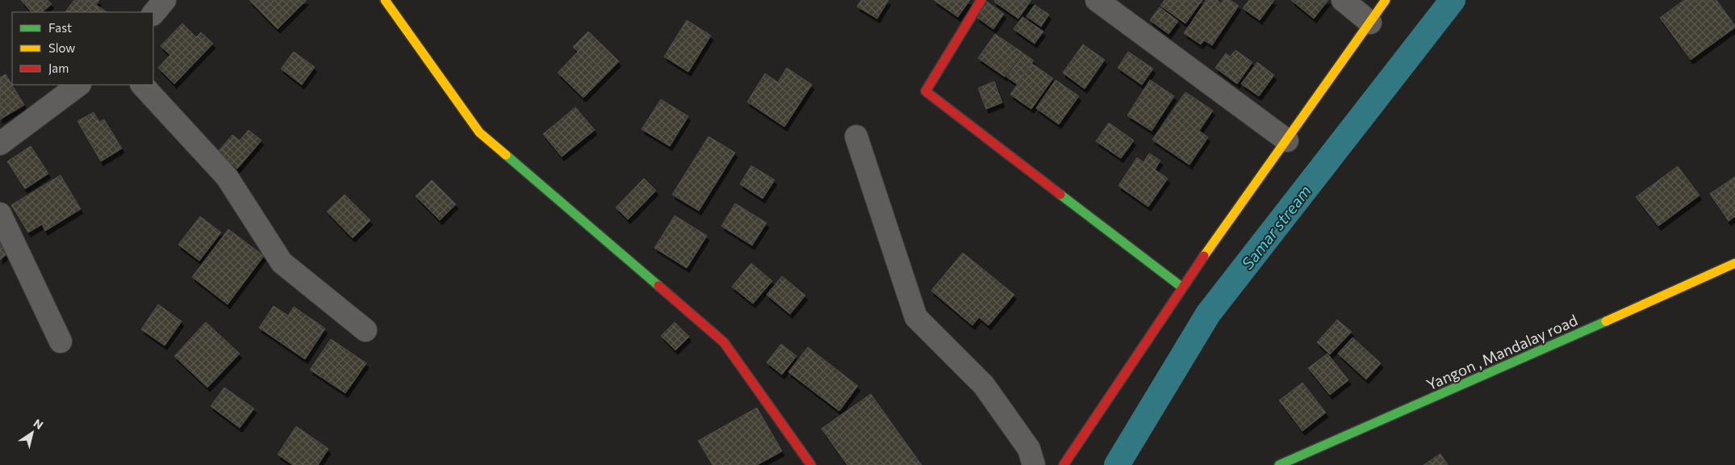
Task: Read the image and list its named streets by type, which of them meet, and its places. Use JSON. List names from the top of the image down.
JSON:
{
  "streets": {
    "main road": ["Yangon , Mandalay road"]
  },
  "water": ["Samar stream"],
  "legend": ["Fast", "Slow", "Jam"],
  "north": "top right"
}
